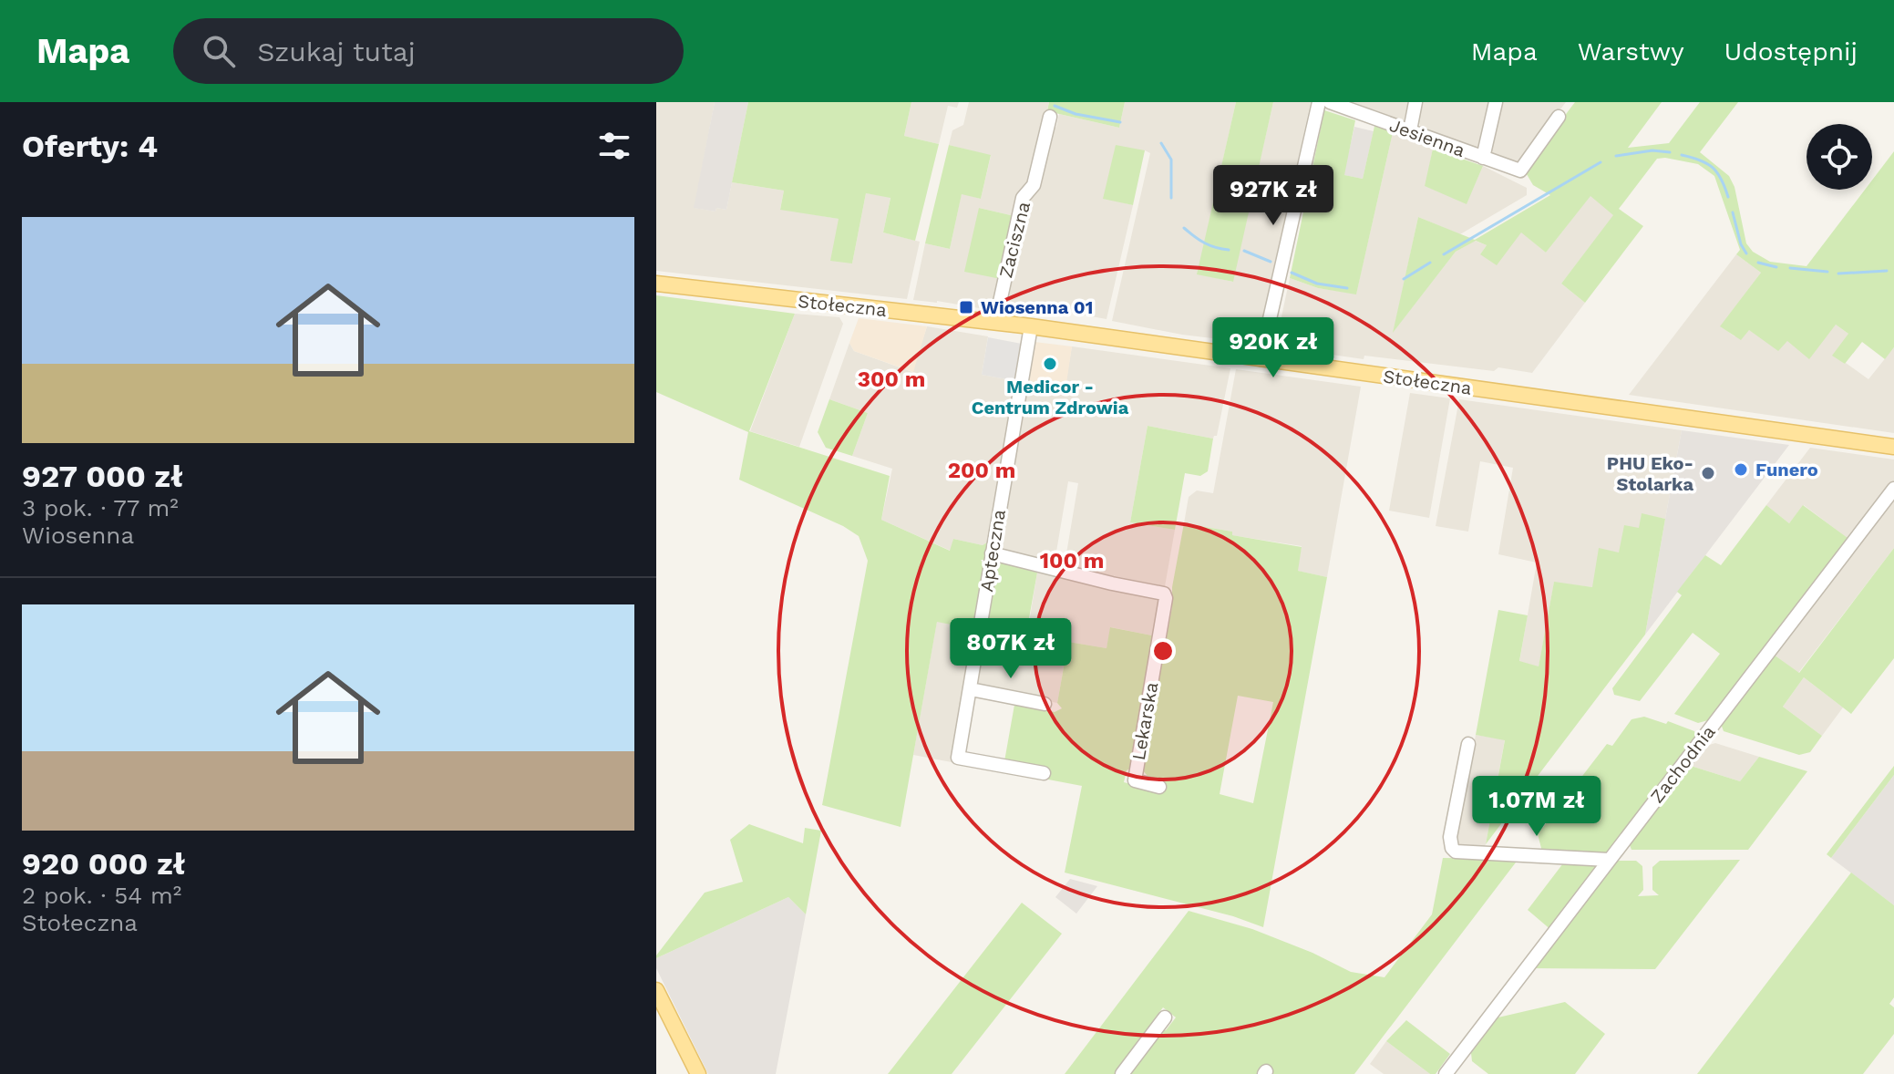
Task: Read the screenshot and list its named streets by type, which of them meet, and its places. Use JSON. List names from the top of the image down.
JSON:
{
  "streets": {
    "main road": ["Stołeczna"],
    "street": [
      "Jesienna",
      "Zaciszna",
      "Apteczna",
      "Lekarska",
      "Zachodnia"
    ]
  },
  "crossings": [
    ["Zaciszna", "Stołeczna"],
    ["Stołeczna", "Apteczna"],
    ["Apteczna", "Lekarska"]
  ],
  "places": {
    "transit": ["Wiosenna 01"],
    "other": ["Medicor - Centrum Zdrowia", "Funero", "PHU Eko- Stolarka"]
  },
  "page": {
    "header": "Mapa",
    "search": "Szukaj tutaj",
    "nav": ["Mapa", "Warstwy", "Udostępnij"],
    "heading": "Oferty: 4",
    "price": [
      "927K zł",
      "920K zł",
      "807K zł",
      "1.07M zł"
    ],
    "list": [
      {
        "name": "927 000 zł",
        "note": "3 pok. · 77 m² · Wiosenna"
      },
      {
        "name": "920 000 zł",
        "note": "2 pok. · 54 m² · Stołeczna"
      }
    ]
  },
  "rings": ["300 m", "200 m", "100 m"]
}
